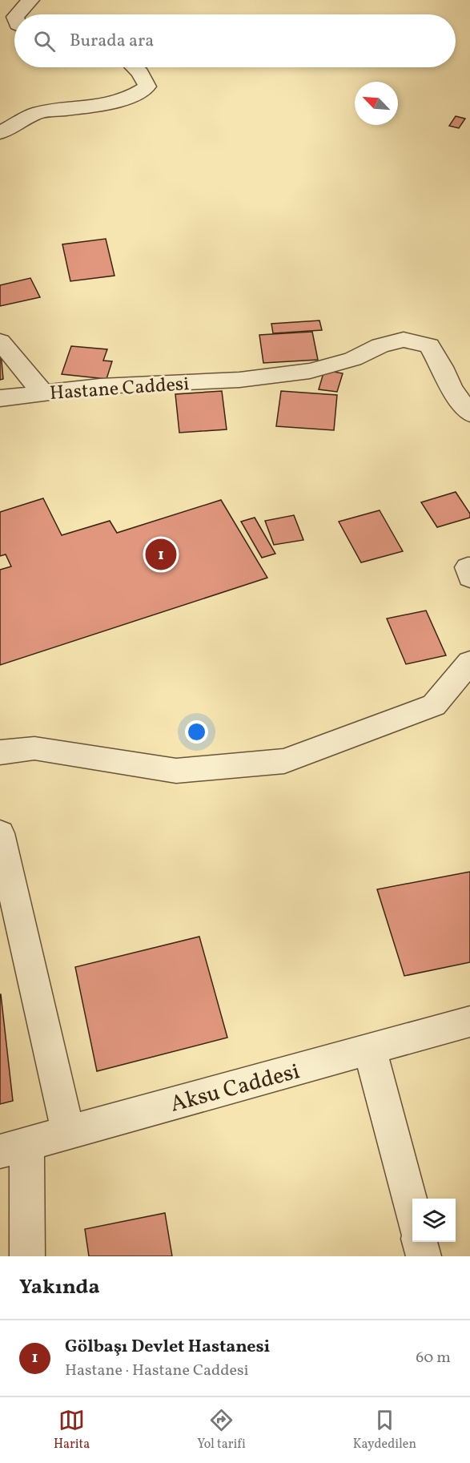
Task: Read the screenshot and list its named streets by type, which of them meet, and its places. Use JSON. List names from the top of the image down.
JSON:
{
  "streets": {
    "street": ["Hastane Caddesi", "Aksu Caddesi"]
  },
  "north": "top left",
  "page": {
    "search": "Burada ara",
    "pins": "1",
    "heading": "Yakında",
    "list": [
      {
        "mark": "1",
        "name": "Gölbaşı Devlet Hastanesi",
        "note": "Hastane · Hastane Caddesi",
        "value": "60 m"
      }
    ],
    "nav": ["Harita", "Yol tarifi", "Kaydedilen"]
  }
}
